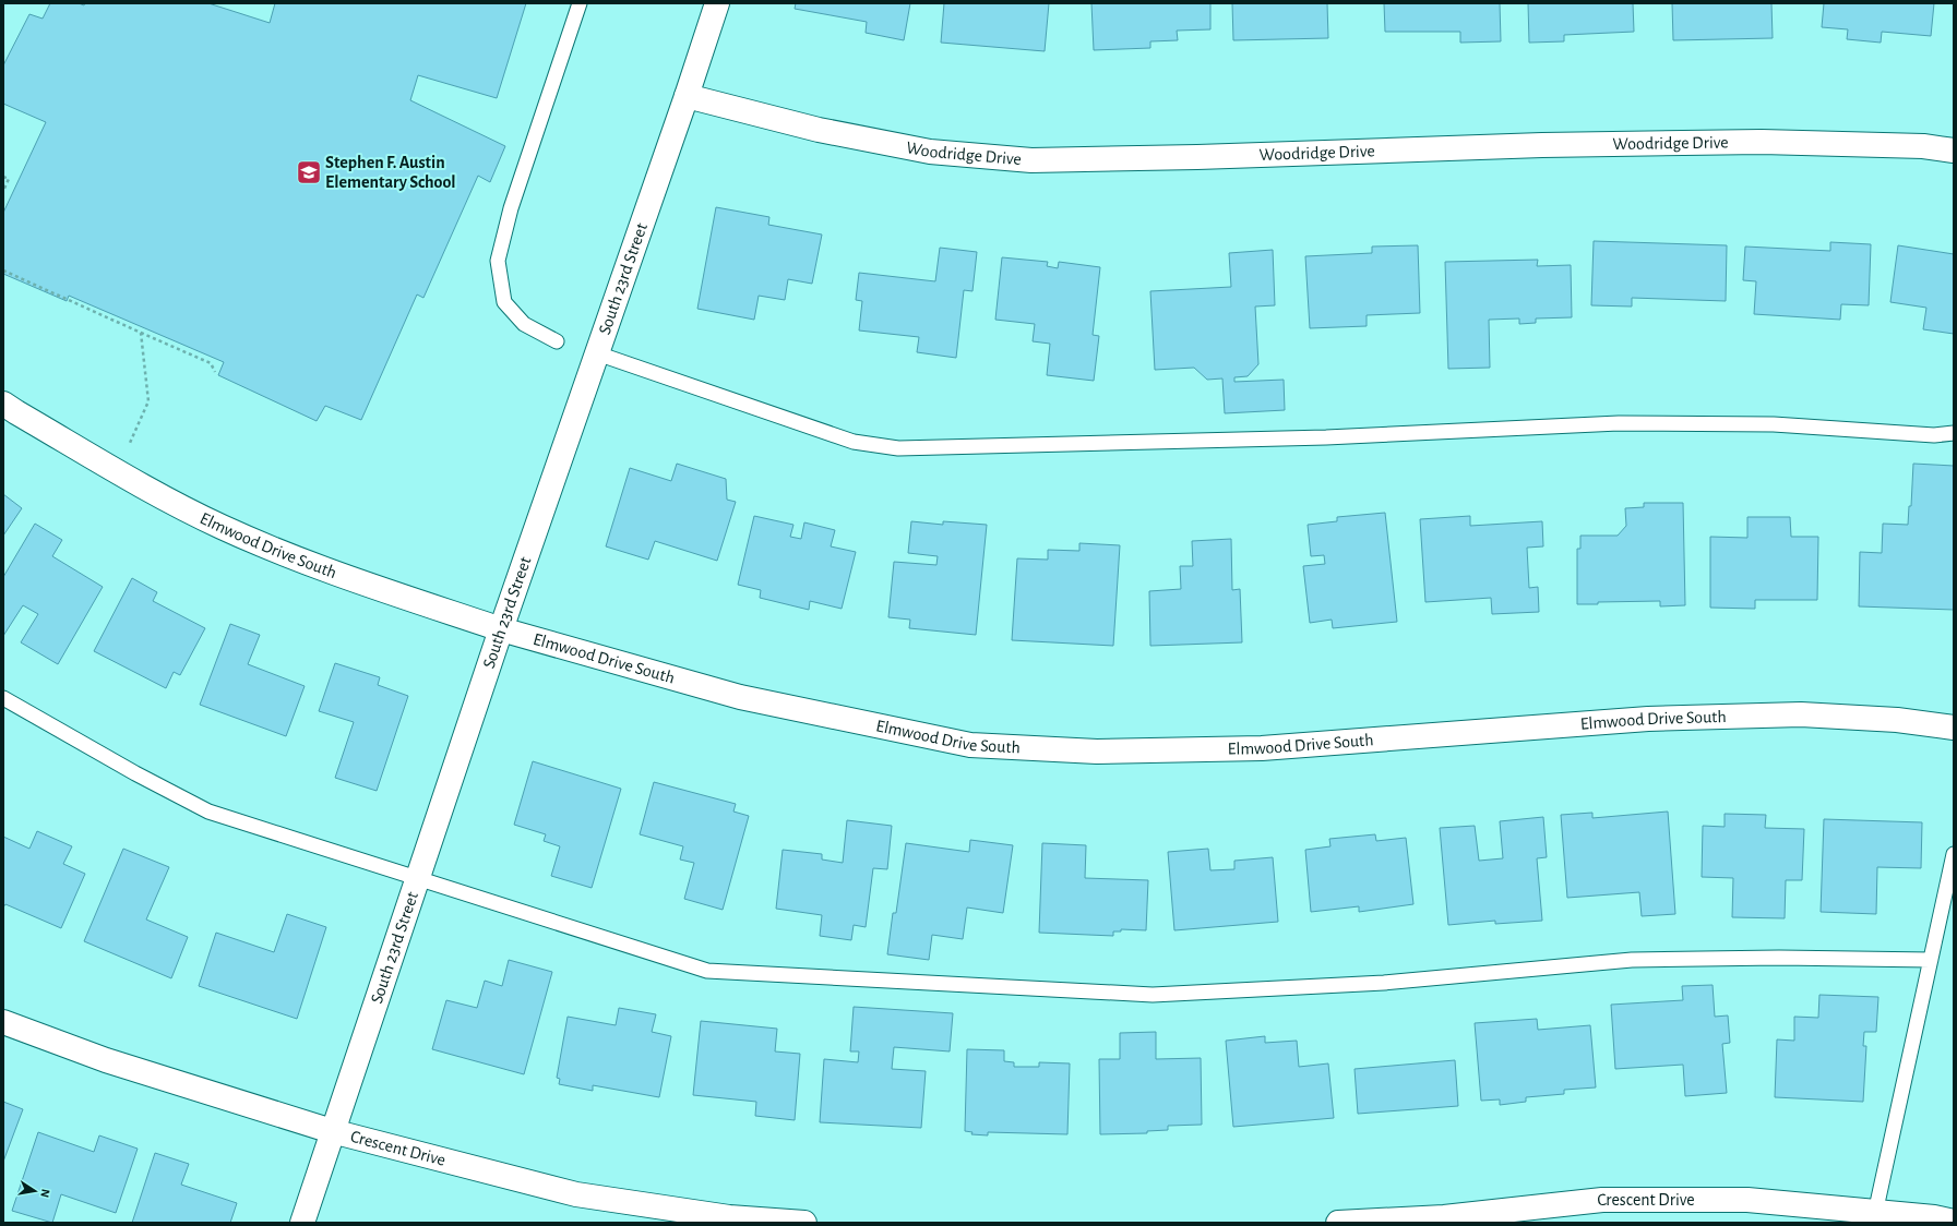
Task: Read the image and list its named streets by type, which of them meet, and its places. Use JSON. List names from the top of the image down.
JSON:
{
  "streets": {
    "street": [
      "Woodridge Drive",
      "South 23rd Street",
      "Elmwood Drive South",
      "Crescent Drive"
    ]
  },
  "crossings": [
    ["Woodridge Drive", "South 23rd Street"],
    ["South 23rd Street", "Elmwood Drive South"],
    ["South 23rd Street", "Crescent Drive"]
  ],
  "places": {
    "school or university": ["Stephen F. Austin Elementary School"]
  },
  "north": "right"
}
